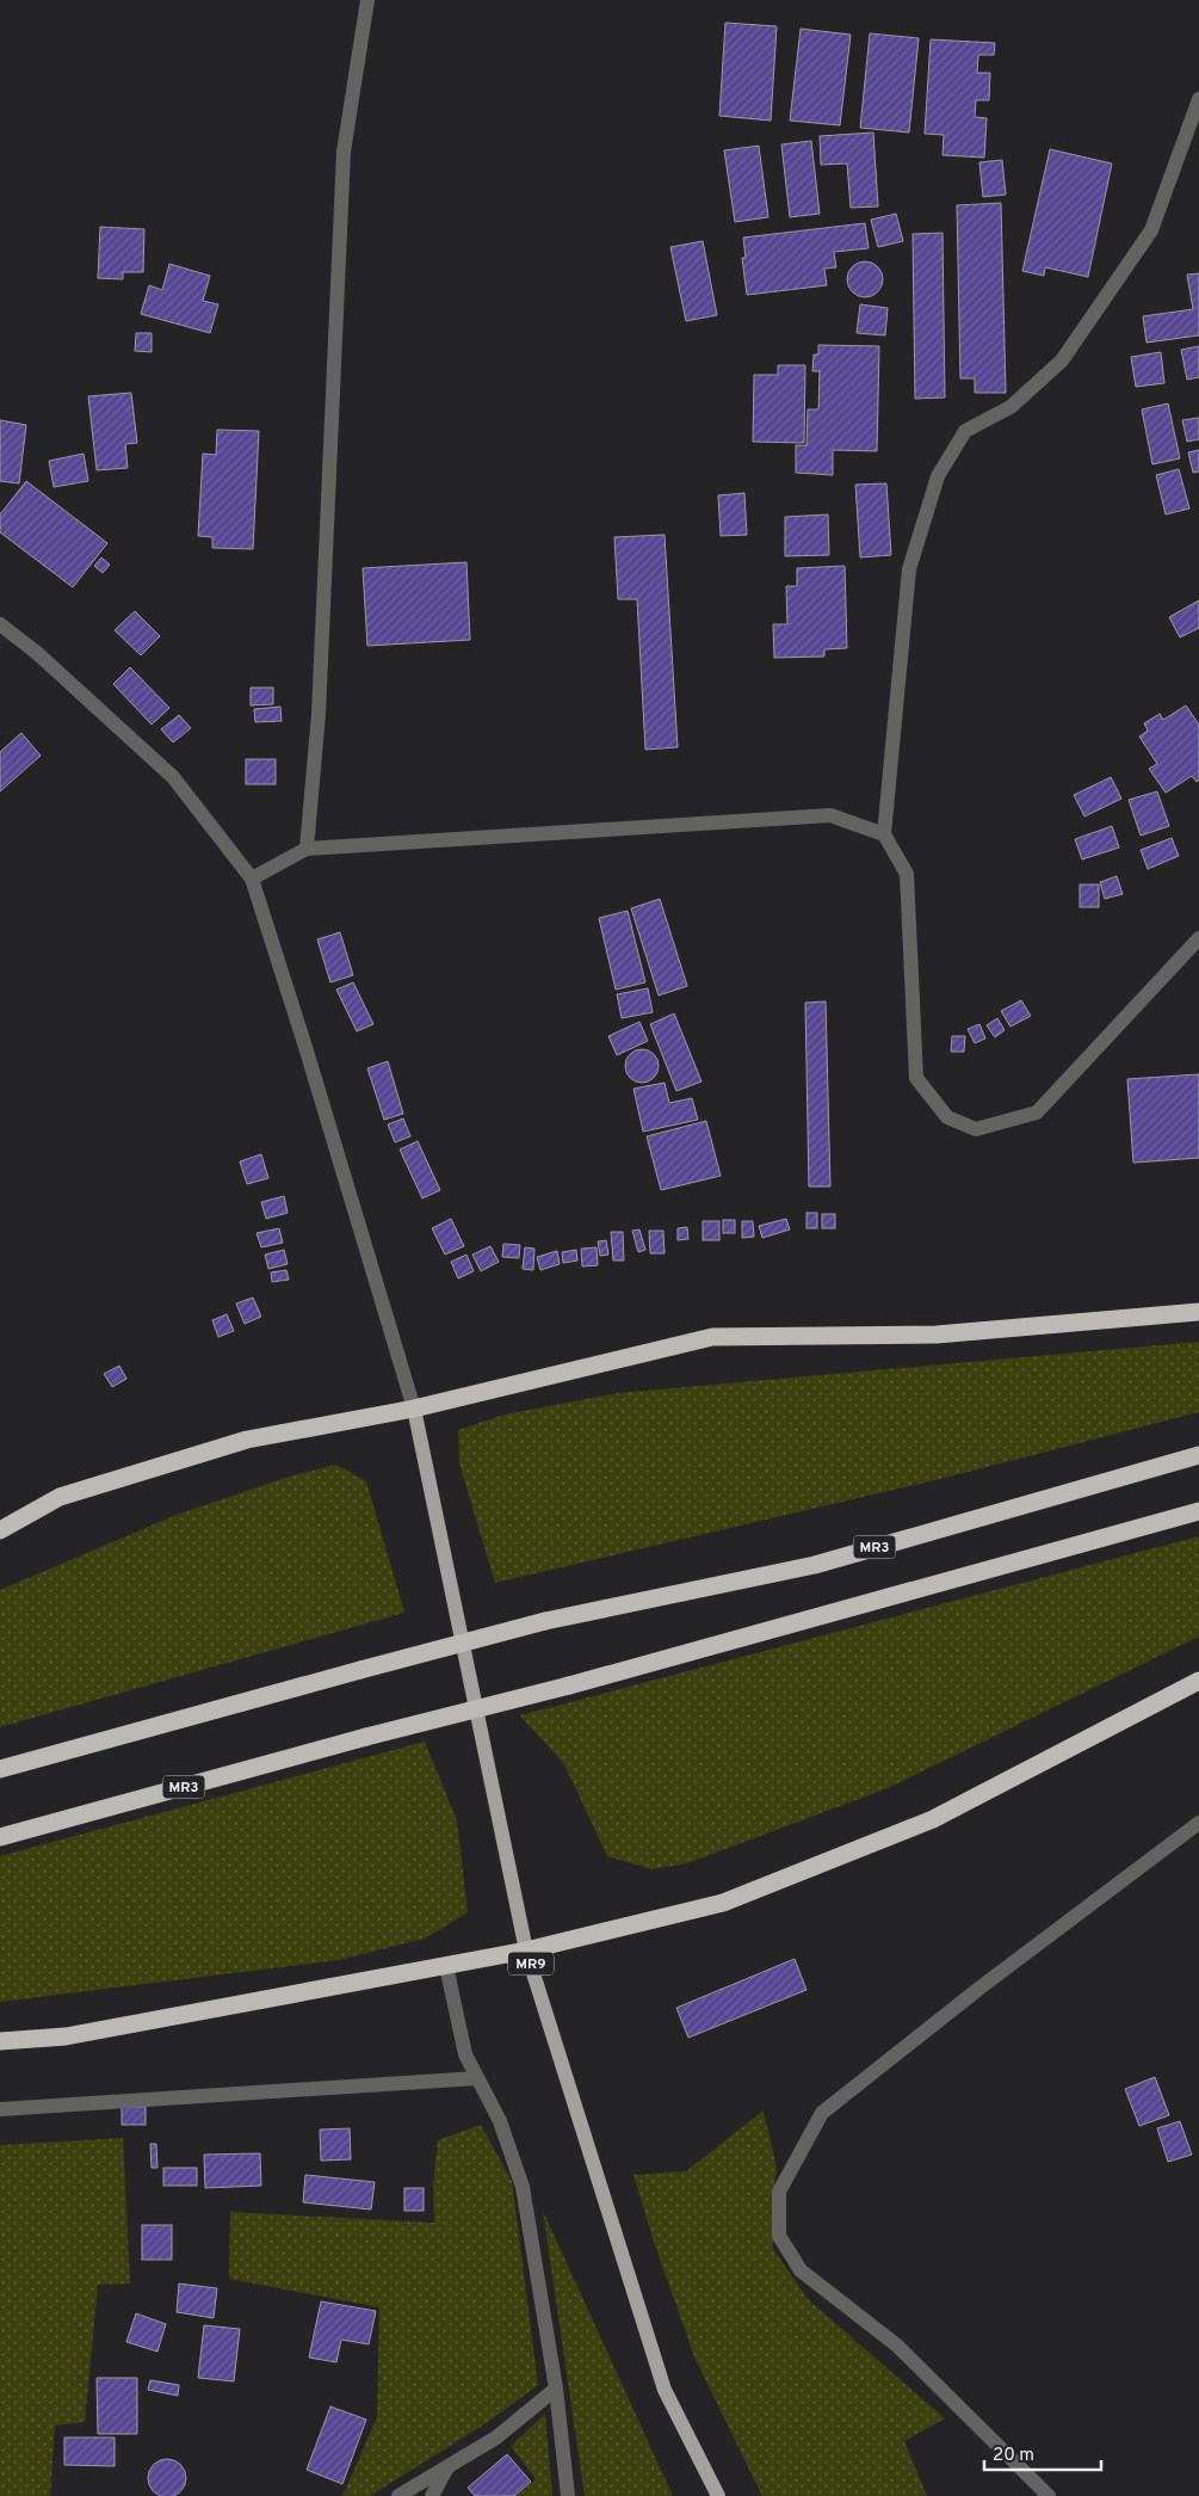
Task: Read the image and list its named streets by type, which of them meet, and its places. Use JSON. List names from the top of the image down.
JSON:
{
  "streets": {
    "highway": ["MR3"],
    "main road": ["MR9"]
  },
  "scale_bar": "20 m"
}
